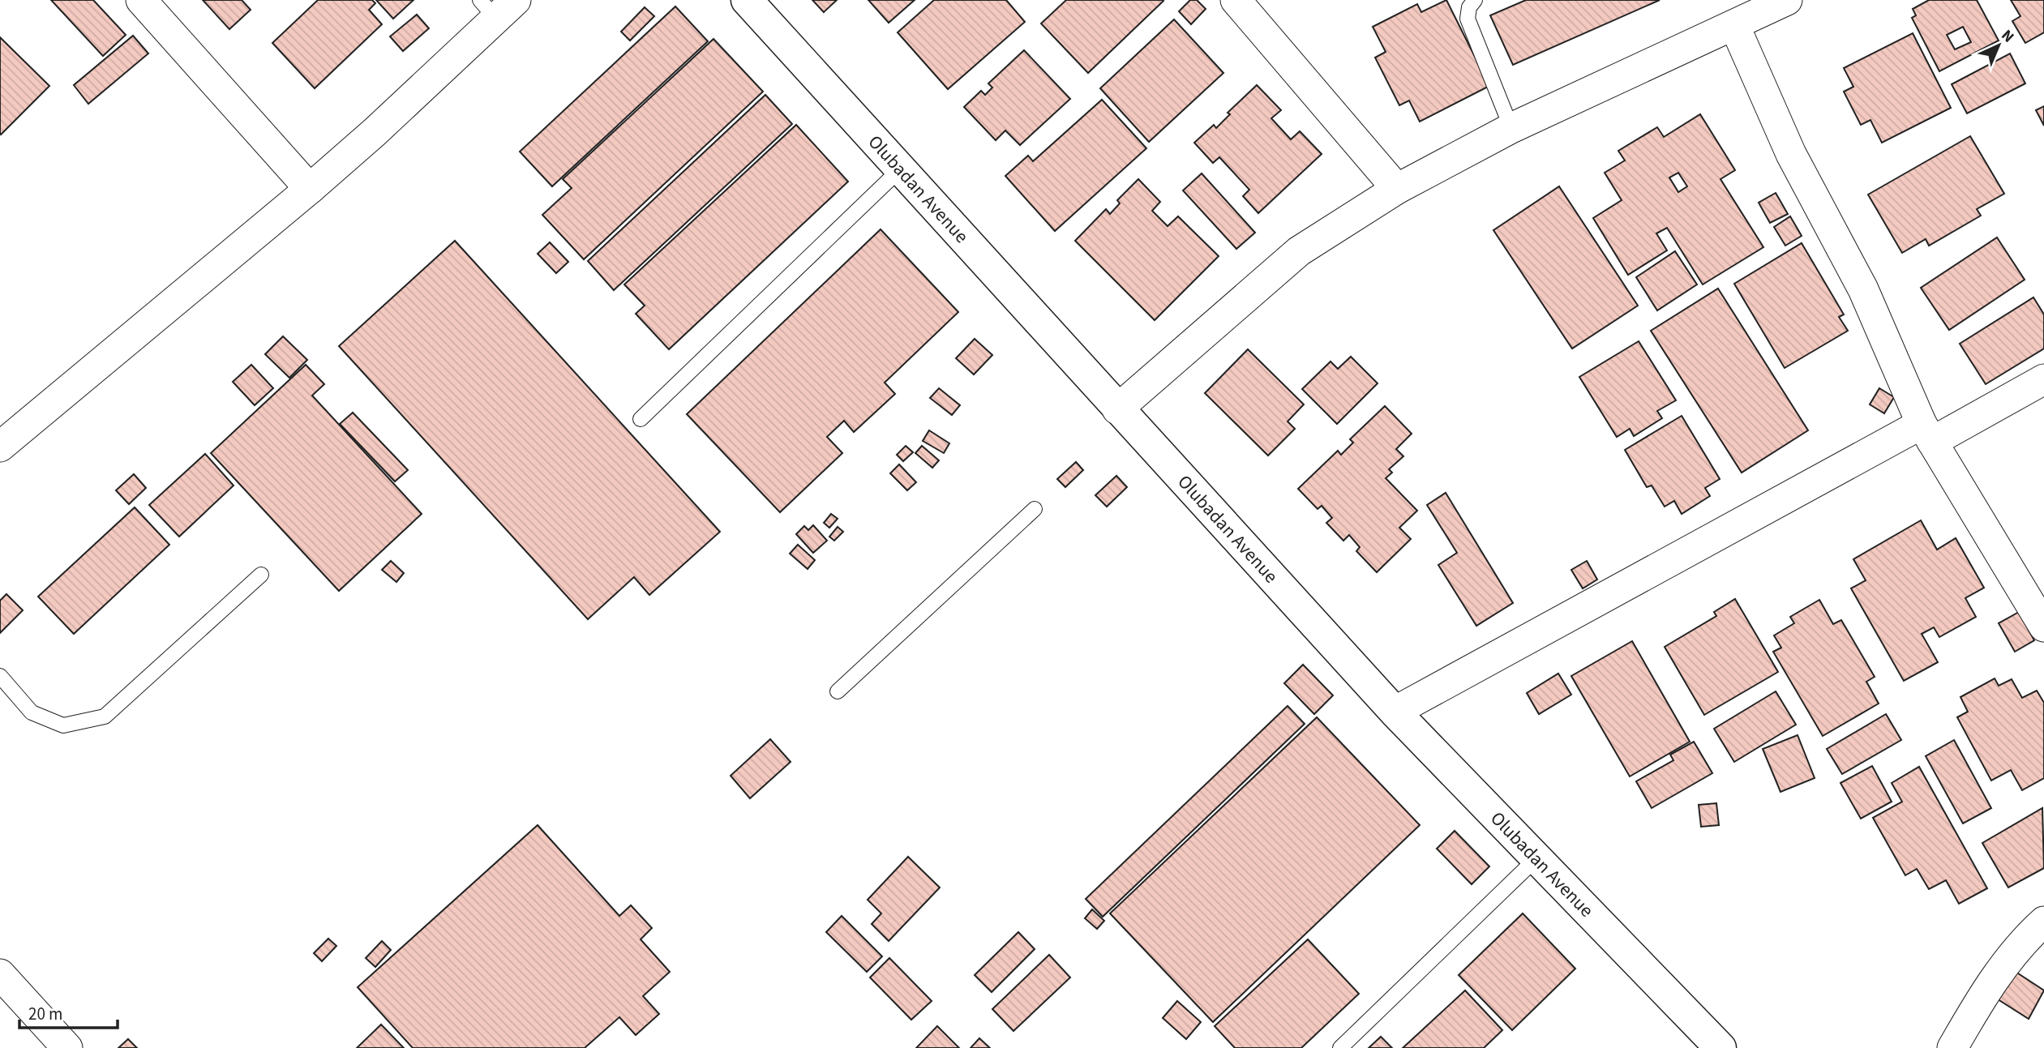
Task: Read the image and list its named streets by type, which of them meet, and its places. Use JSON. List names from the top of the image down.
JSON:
{
  "streets": {
    "street": ["Olubadan Avenue"]
  },
  "scale_bar": "20 m",
  "north": "top right"
}
